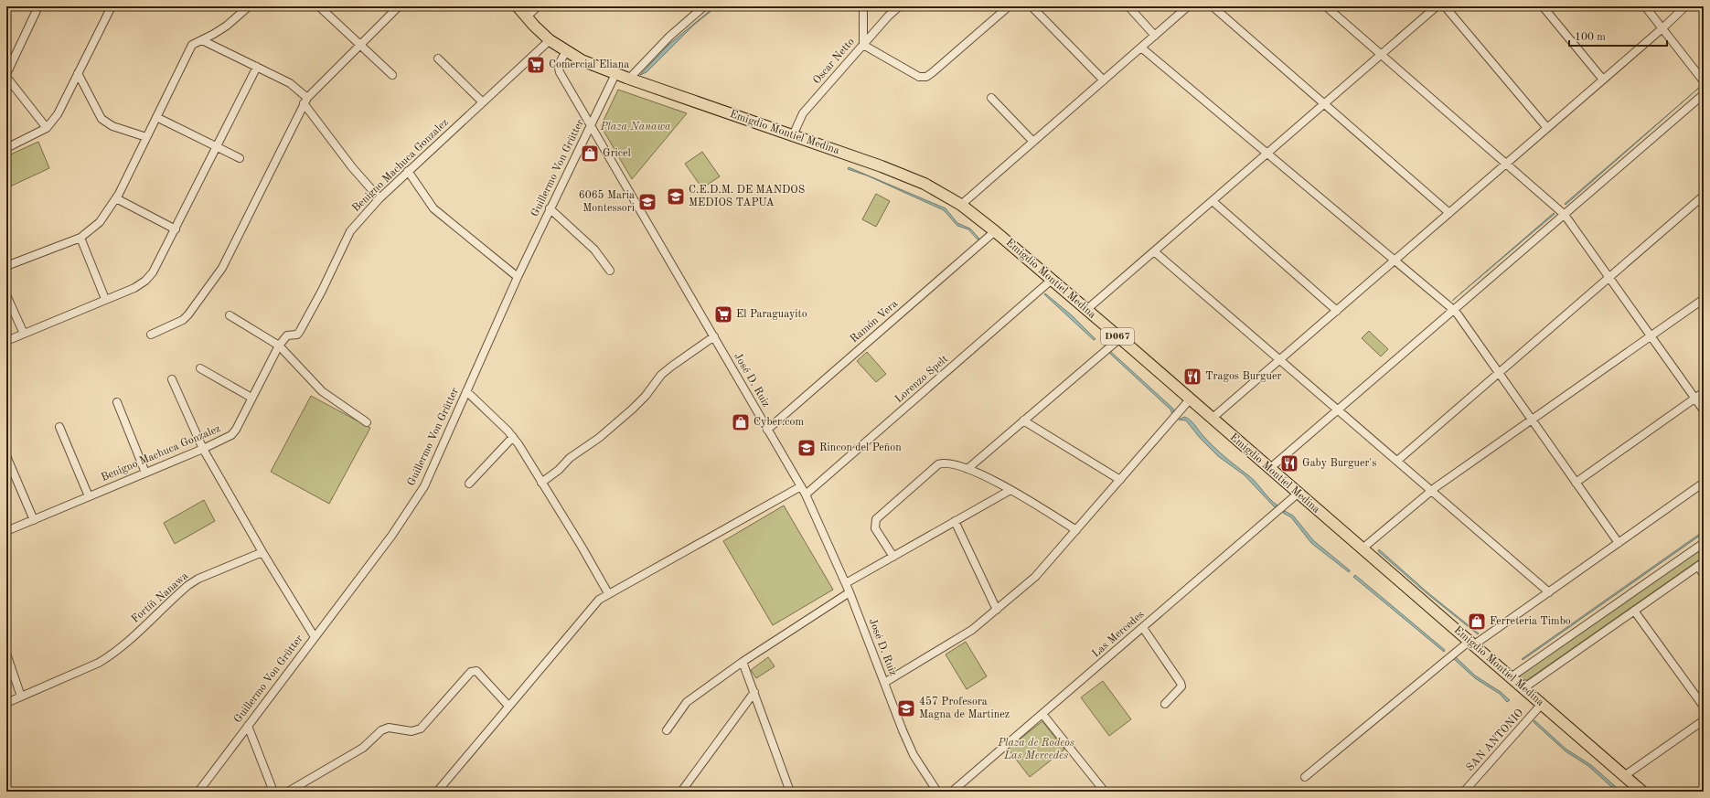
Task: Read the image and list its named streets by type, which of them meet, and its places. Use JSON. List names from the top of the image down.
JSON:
{
  "streets": {
    "main road": ["Emigdio Montiel Medina", "D067"],
    "street": [
      "Oscar Netto",
      "Benigno Machuca Gonzalez",
      "Guillermo Von Grütter",
      "Ramón Vera",
      "Lorenzo Spelt",
      "José D. Ruiz",
      "Fortíñ Nanawa",
      "Las Mercedes",
      "SAN ANTONIO"
    ]
  },
  "crossings": [
    ["Oscar Netto", "Emigdio Montiel Medina"],
    ["Emigdio Montiel Medina", "Benigno Machuca Gonzalez"],
    ["Emigdio Montiel Medina", "Guillermo Von Grütter"],
    ["Emigdio Montiel Medina", "Ramón Vera"],
    ["Emigdio Montiel Medina", "Lorenzo Spelt"],
    ["Emigdio Montiel Medina", "José D. Ruiz"],
    ["Emigdio Montiel Medina", "Las Mercedes"],
    ["Emigdio Montiel Medina", "SAN ANTONIO"],
    ["Guillermo Von Grütter", "José D. Ruiz"],
    ["Ramón Vera", "José D. Ruiz"],
    ["Lorenzo Spelt", "José D. Ruiz"]
  ],
  "parks": ["Plaza Nanawa", "Plaza de Rodeos Las Mercedes"],
  "places": {
    "supermarket": ["Comercial Eliana", "El Paraguayito"],
    "shop": ["Gricel", "Cyber.com", "Ferreteria Timbo"],
    "school or university": [
      "C.E.D.M. DE MANDOS MEDIOS TAPUA",
      "6065 Maria Montessori",
      "Rincon del Peñon",
      "457 Profesora Magna de Martinez"
    ],
    "restaurant": ["Tragos Burguer", "Gaby Burguer's"]
  },
  "scale_bar": "100 m"
}
